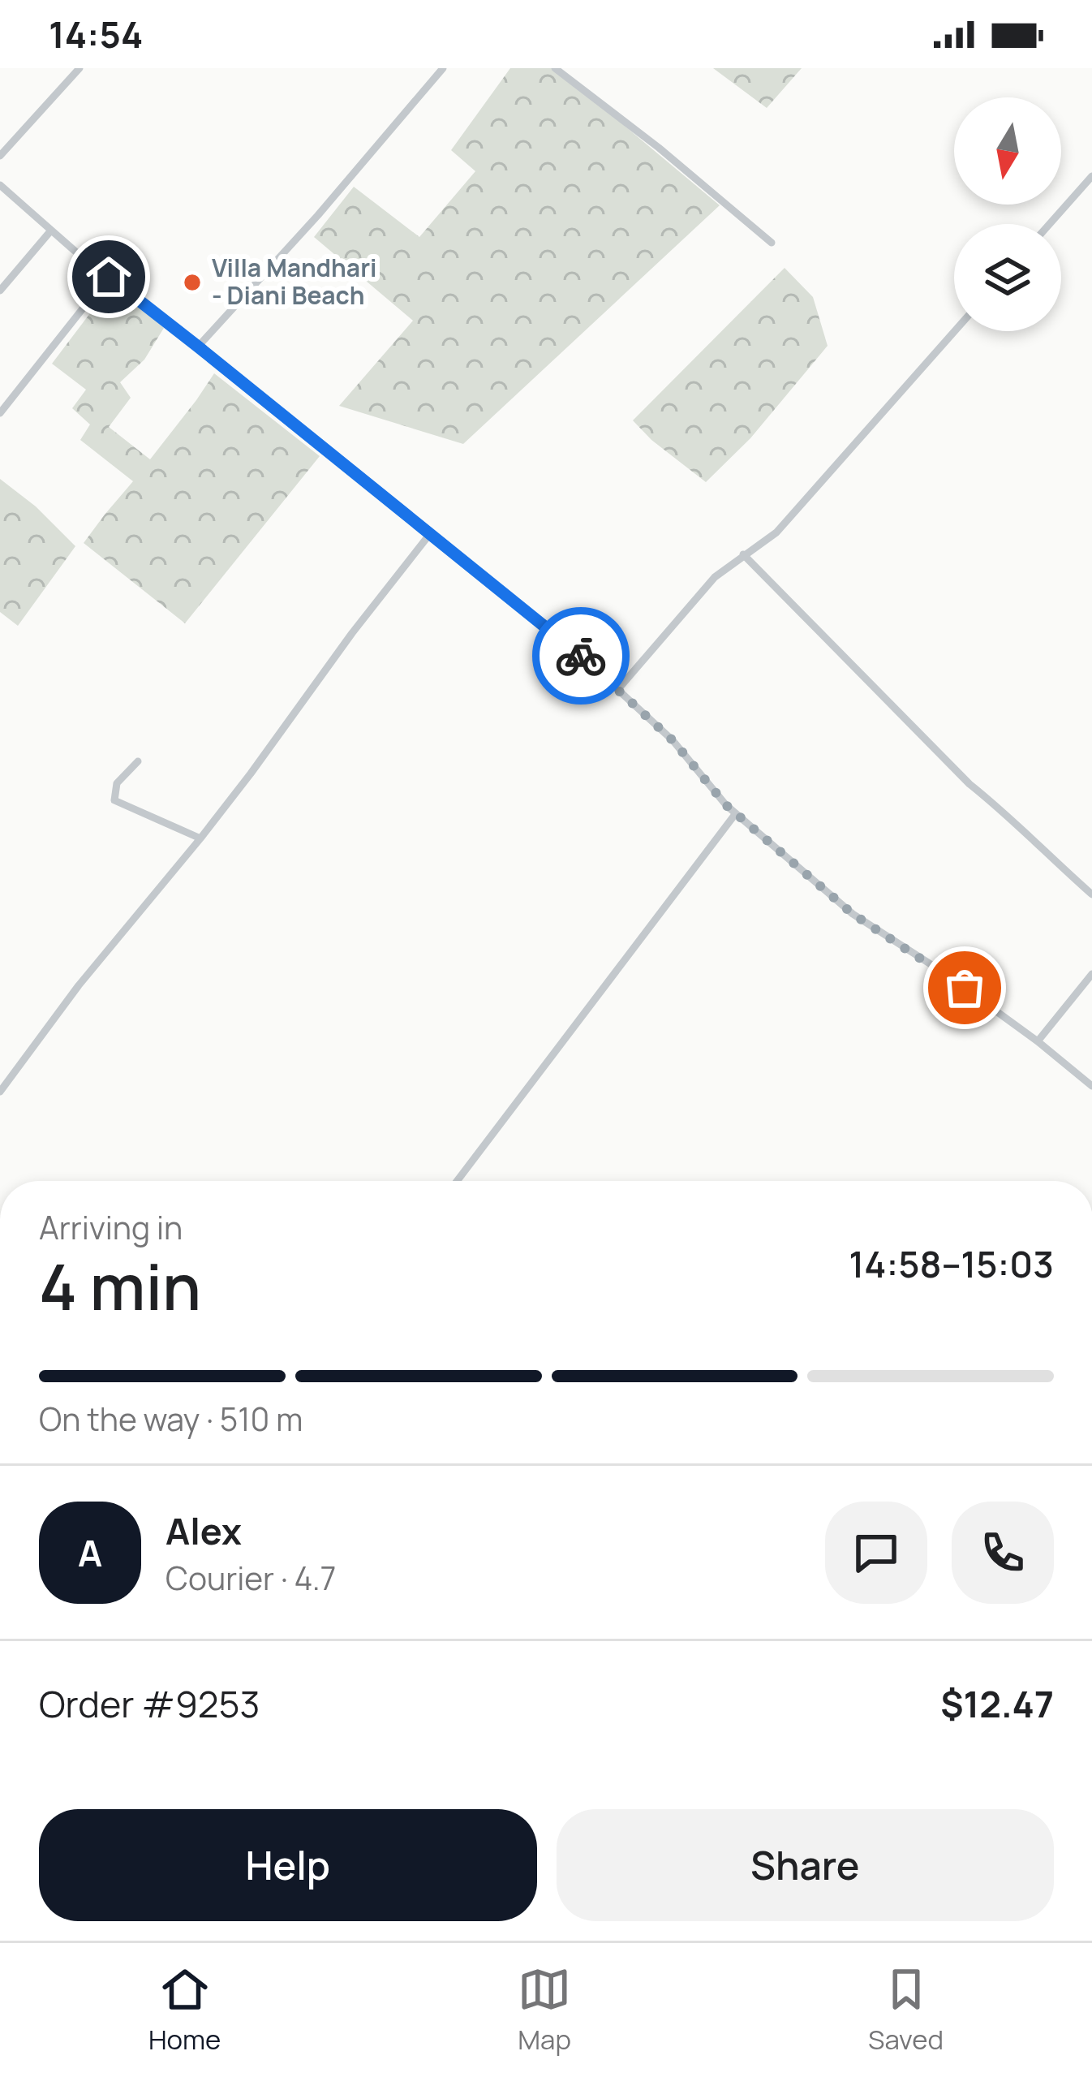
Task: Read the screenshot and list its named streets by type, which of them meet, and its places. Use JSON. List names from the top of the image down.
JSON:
{
  "places": ["Villa Mandhari - Diani Beach"],
  "north": "bottom",
  "page": {
    "status": "14:54",
    "heading": ["4 min", "Arriving in", "14:58–15:03"],
    "panel": [
      "Alex",
      "Courier · 4.7",
      "Order #9253",
      "$12.47"
    ],
    "bar": "On the way · 510 m",
    "round": "A",
    "buttons": ["Help", "Share"],
    "tabs": ["Home", "Map", "Saved"]
  }
}
